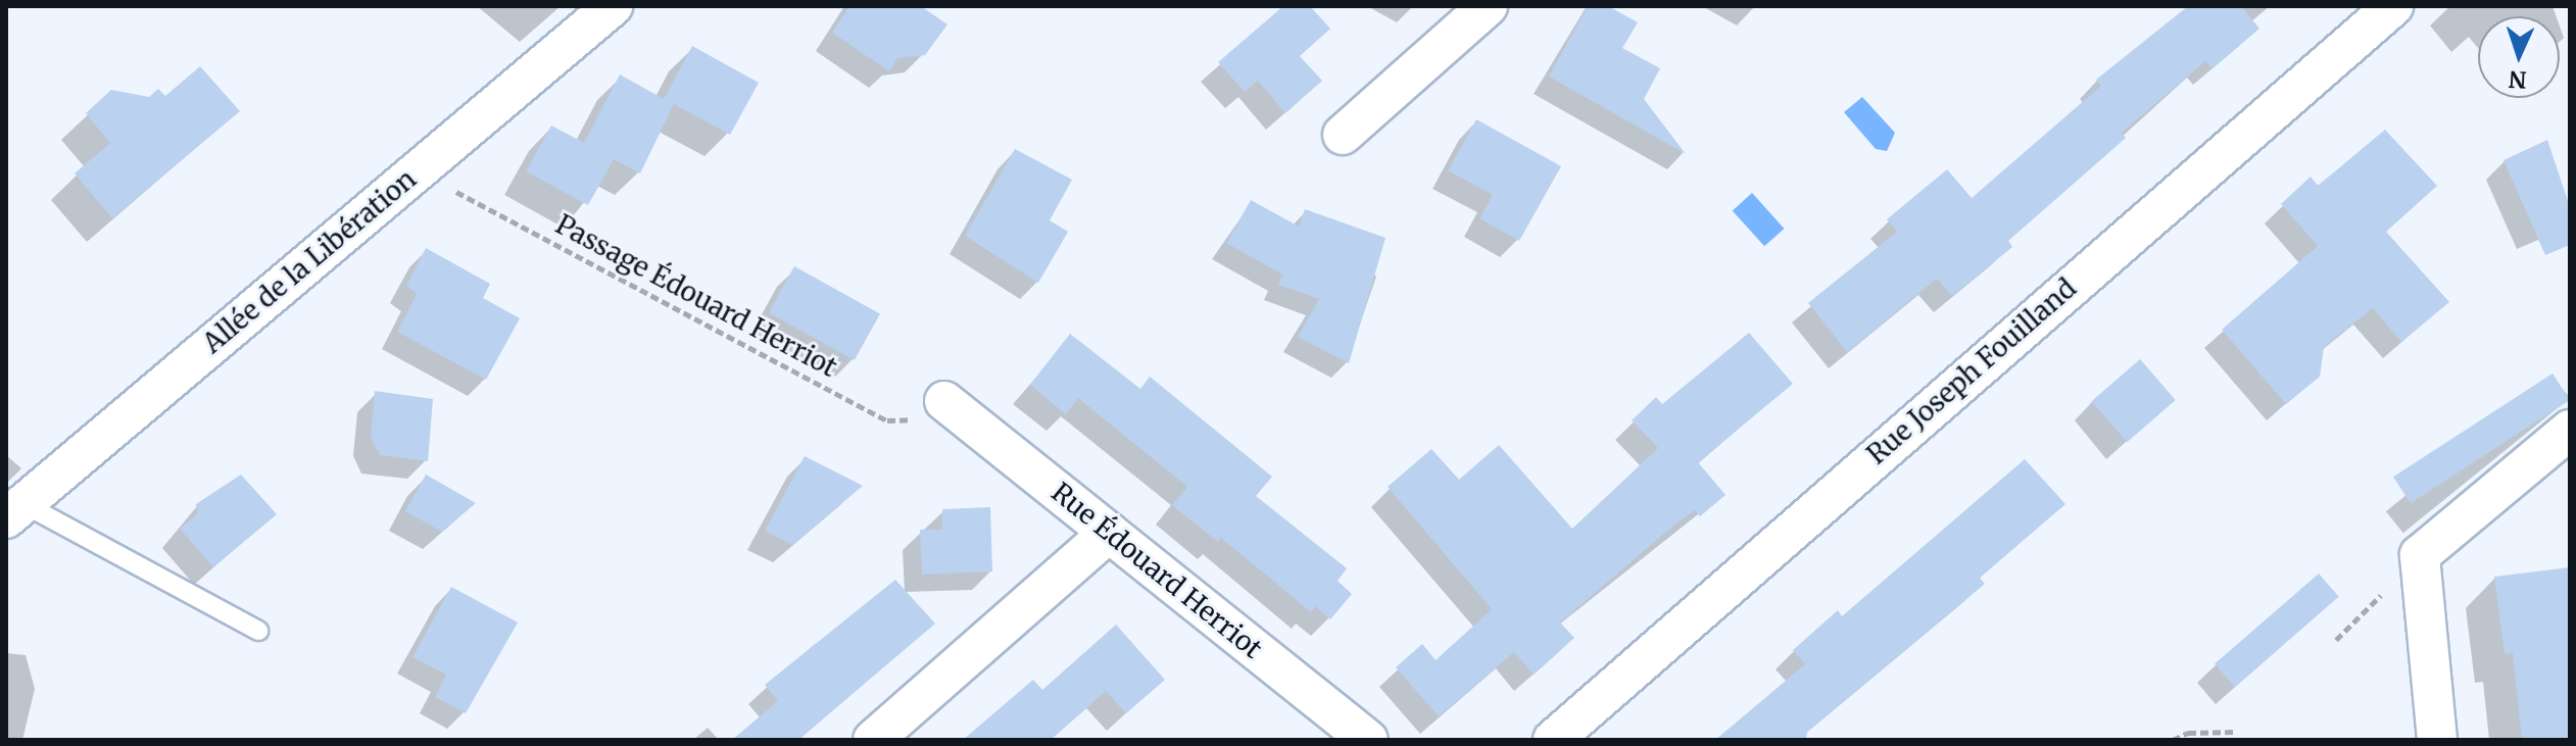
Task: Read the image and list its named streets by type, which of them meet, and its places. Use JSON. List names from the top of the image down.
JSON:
{
  "streets": {
    "street": ["Allée de la Libération", "Rue Joseph Fouilland", "Rue Édouard Herriot"],
    "path": ["Passage Édouard Herriot"]
  },
  "crossings": [
    ["Allée de la Libération", "Passage Édouard Herriot"],
    ["Passage Édouard Herriot", "Rue Édouard Herriot"]
  ],
  "north": "bottom"
}
